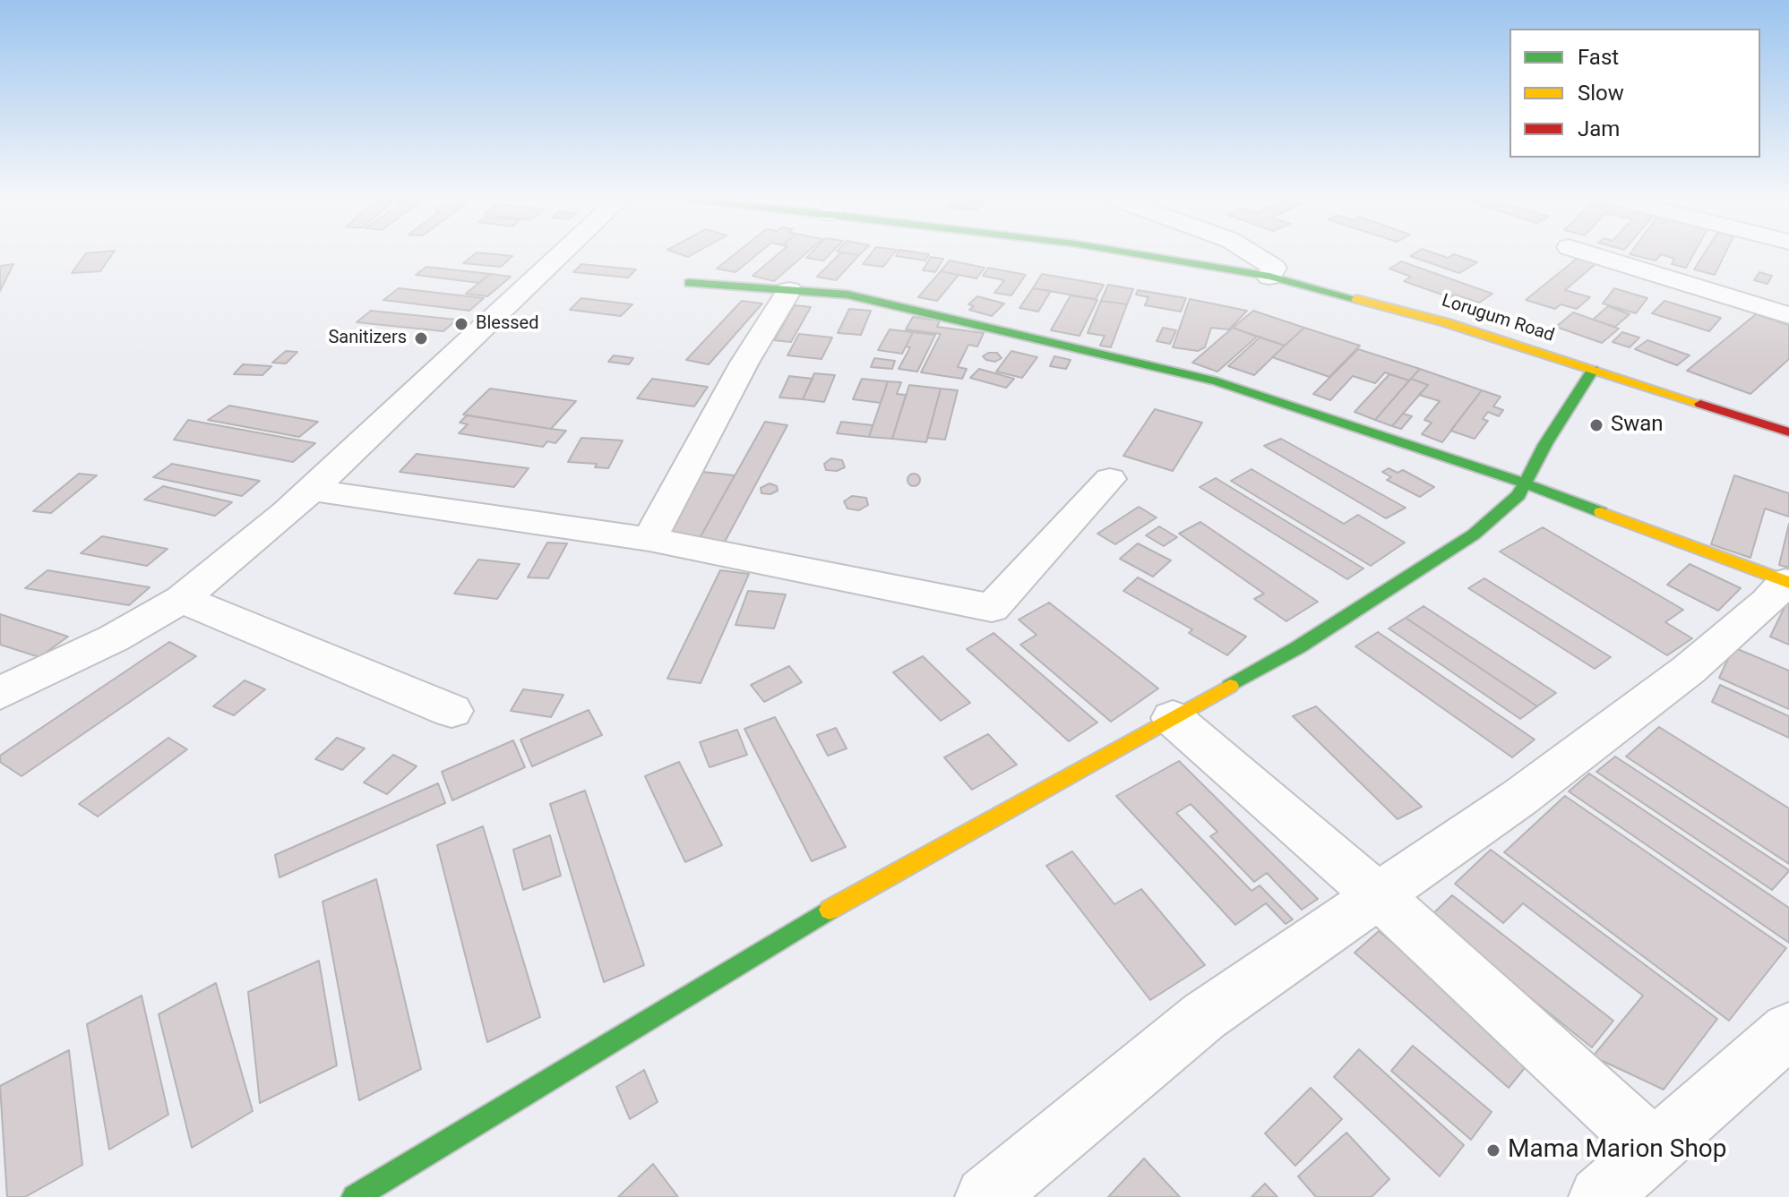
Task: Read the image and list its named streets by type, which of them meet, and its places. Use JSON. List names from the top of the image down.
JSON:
{
  "streets": {
    "street": ["Lorugum Road"]
  },
  "places": [
    "Blessed",
    "Sanitizers",
    "Swan",
    "Mama Marion Shop"
  ],
  "legend": ["Fast", "Slow", "Jam"]
}
